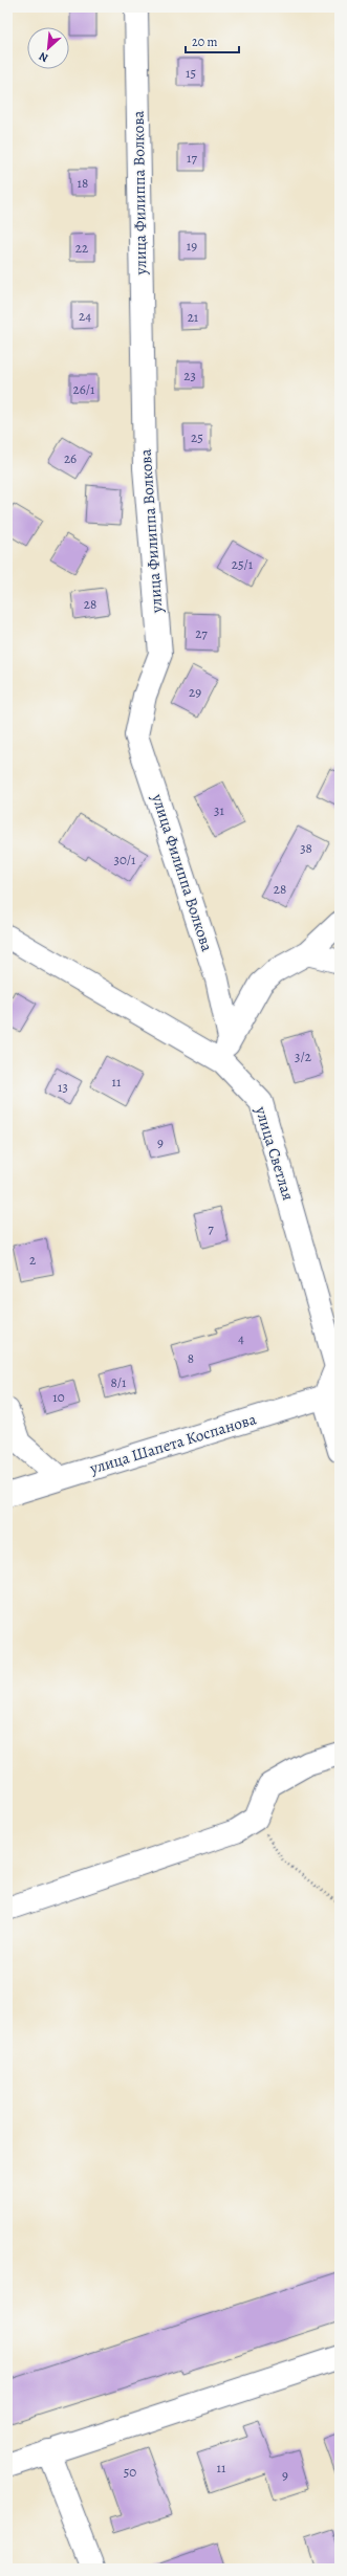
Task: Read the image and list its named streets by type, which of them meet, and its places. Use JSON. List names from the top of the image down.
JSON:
{
  "streets": {
    "street": ["улица Филиппа Волкова", "улица Светлая", "улица Шапета Коспанова"]
  },
  "crossings": [
    ["улица Светлая", "улица Шапета Коспанова"]
  ],
  "house_numbers": [
    "15",
    "17",
    "18",
    "19",
    "22",
    "24",
    "21",
    "23",
    "26/1",
    "25",
    "26",
    "25/1",
    "28",
    "27",
    "29",
    "31",
    "38",
    "30/1",
    "28",
    "3/2",
    "11",
    "13",
    "9",
    "7",
    "2",
    "4",
    "8",
    "8/1",
    "10",
    "11",
    "50",
    "9"
  ],
  "scale_bar": "20 m",
  "north": "bottom left"
}
